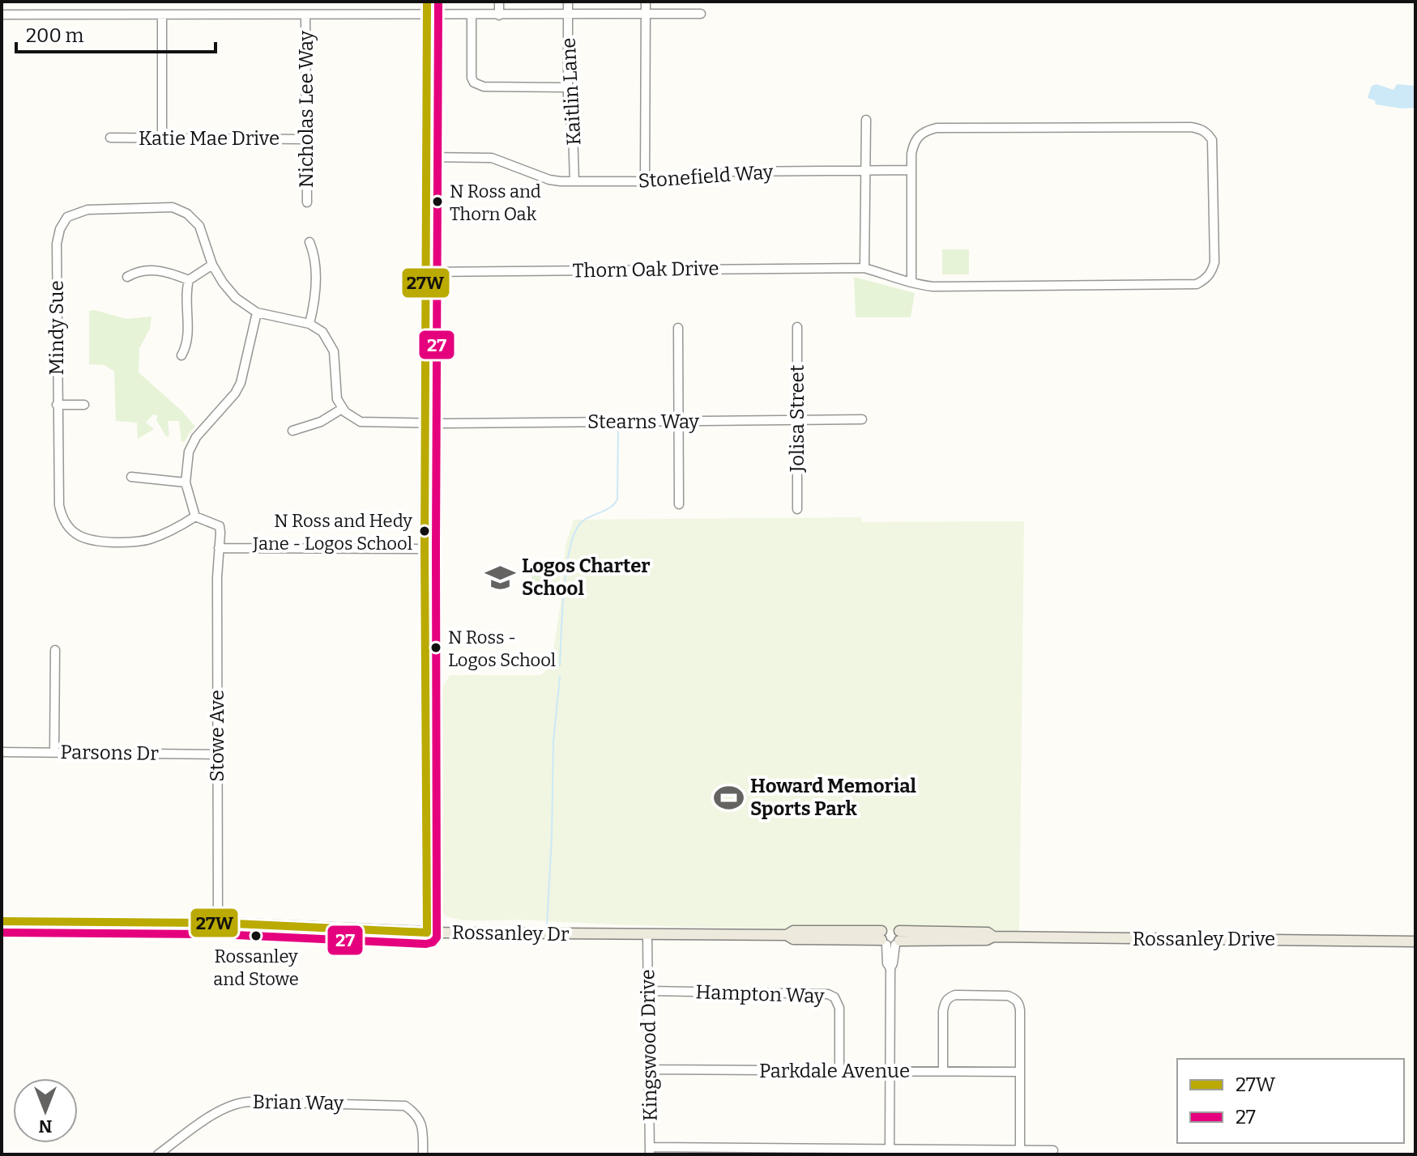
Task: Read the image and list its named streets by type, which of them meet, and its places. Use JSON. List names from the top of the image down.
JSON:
{
  "streets": {
    "main road": ["Rossanley Dr", "Rossanley Drive"],
    "street": [
      "Kaitlin Lane",
      "Nicholas Lee Way",
      "Katie Mae Drive",
      "Stonefield Way",
      "Thorn Oak Drive",
      "Mindy Sue",
      "Jolisa Street",
      "Stearns Way",
      "Stowe Ave",
      "Parsons Dr",
      "Hampton Way",
      "Kingswood Drive",
      "Parkdale Avenue",
      "Brian Way"
    ]
  },
  "crossings": [
    ["Kaitlin Lane", "Stonefield Way"],
    ["Nicholas Lee Way", "Katie Mae Drive"],
    ["Stonefield Way", "Thorn Oak Drive"],
    ["Mindy Sue", "Stowe Ave"],
    ["Jolisa Street", "Stearns Way"],
    ["Stowe Ave", "Parsons Dr"],
    ["Stowe Ave", "Rossanley Dr"],
    ["Rossanley Dr", "Rossanley Drive"],
    ["Rossanley Dr", "Kingswood Drive"],
    ["Hampton Way", "Kingswood Drive"],
    ["Hampton Way", "Parkdale Avenue"],
    ["Kingswood Drive", "Parkdale Avenue"]
  ],
  "places": {
    "other": [
      "N Ross and Thorn Oak",
      "N Ross and Hedy Jane - Logos School",
      "N Ross - Logos School",
      "Rossanley and Stowe"
    ],
    "school or university": ["Logos Charter School"],
    "sports": ["Howard Memorial Sports Park"]
  },
  "lines": ["transit line 27W", "transit line 27"],
  "legend": ["27W", "27"],
  "scale_bar": "200 m",
  "north": "bottom"
}
